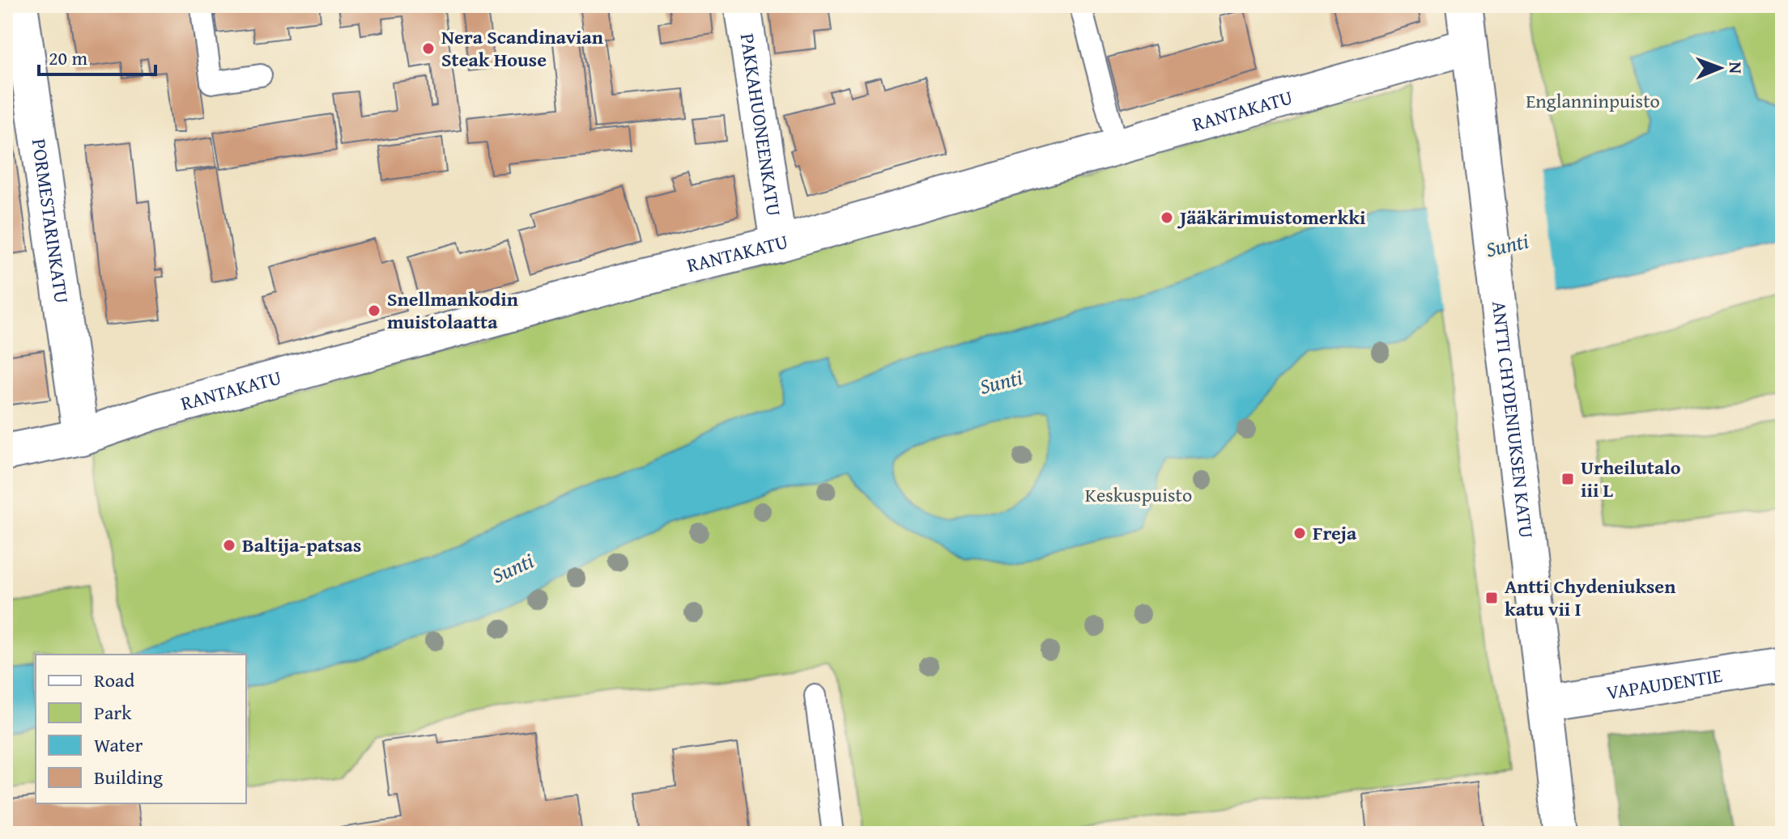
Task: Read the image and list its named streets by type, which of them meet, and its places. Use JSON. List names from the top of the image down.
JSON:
{
  "streets": {
    "street": [
      "RANTAKATU",
      "PAKKAHUONEENKATU",
      "PORMESTARINKATU",
      "ANTTI CHYDENIUKSEN KATU",
      "VAPAUDENTIE"
    ]
  },
  "crossings": [
    ["RANTAKATU", "PAKKAHUONEENKATU"],
    ["RANTAKATU", "PORMESTARINKATU"],
    ["RANTAKATU", "ANTTI CHYDENIUKSEN KATU"],
    ["ANTTI CHYDENIUKSEN KATU", "VAPAUDENTIE"]
  ],
  "water": ["Sunti"],
  "parks": ["Englanninpuisto", "Keskuspuisto"],
  "places": {
    "other": [
      "Nera Scandinavian Steak House",
      "Jääkärimuistomerkki",
      "Snellmankodin muistolaatta",
      "Freja",
      "Baltija-patsas"
    ],
    "transit": ["Urheilutalo iii L", "Antti Chydeniuksen katu vii I"]
  },
  "legend": [
    "Road",
    "Park",
    "Water",
    "Building"
  ],
  "scale_bar": "20 m",
  "north": "right"
}
